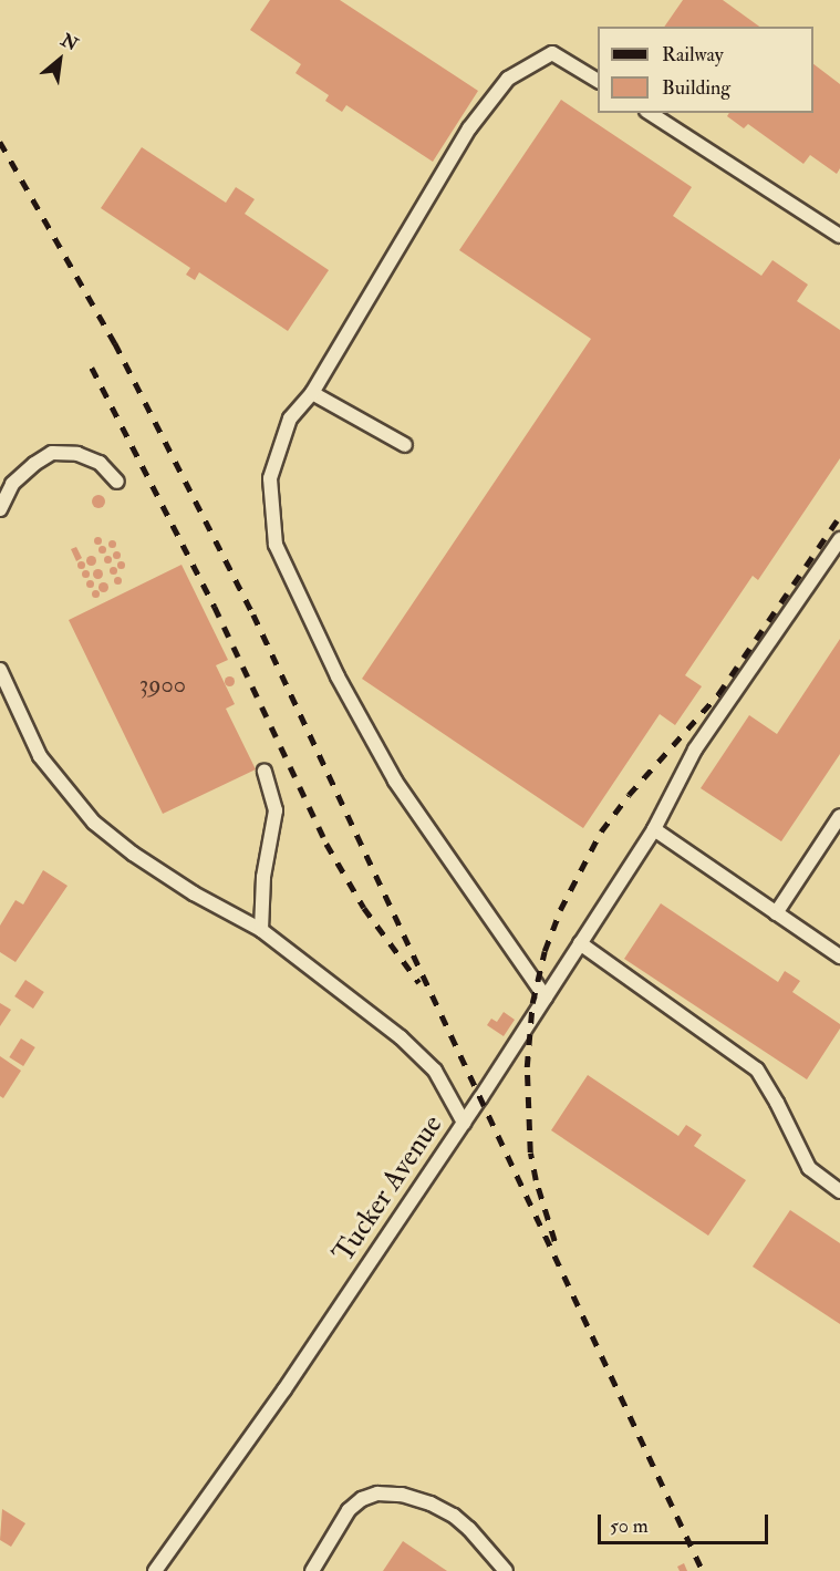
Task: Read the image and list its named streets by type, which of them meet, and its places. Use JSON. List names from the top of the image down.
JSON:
{
  "streets": {
    "lane": ["Tucker Avenue"]
  },
  "house_numbers": ["3900"],
  "legend": ["Railway", "Building"],
  "scale_bar": "50 m",
  "north": "top right"
}
